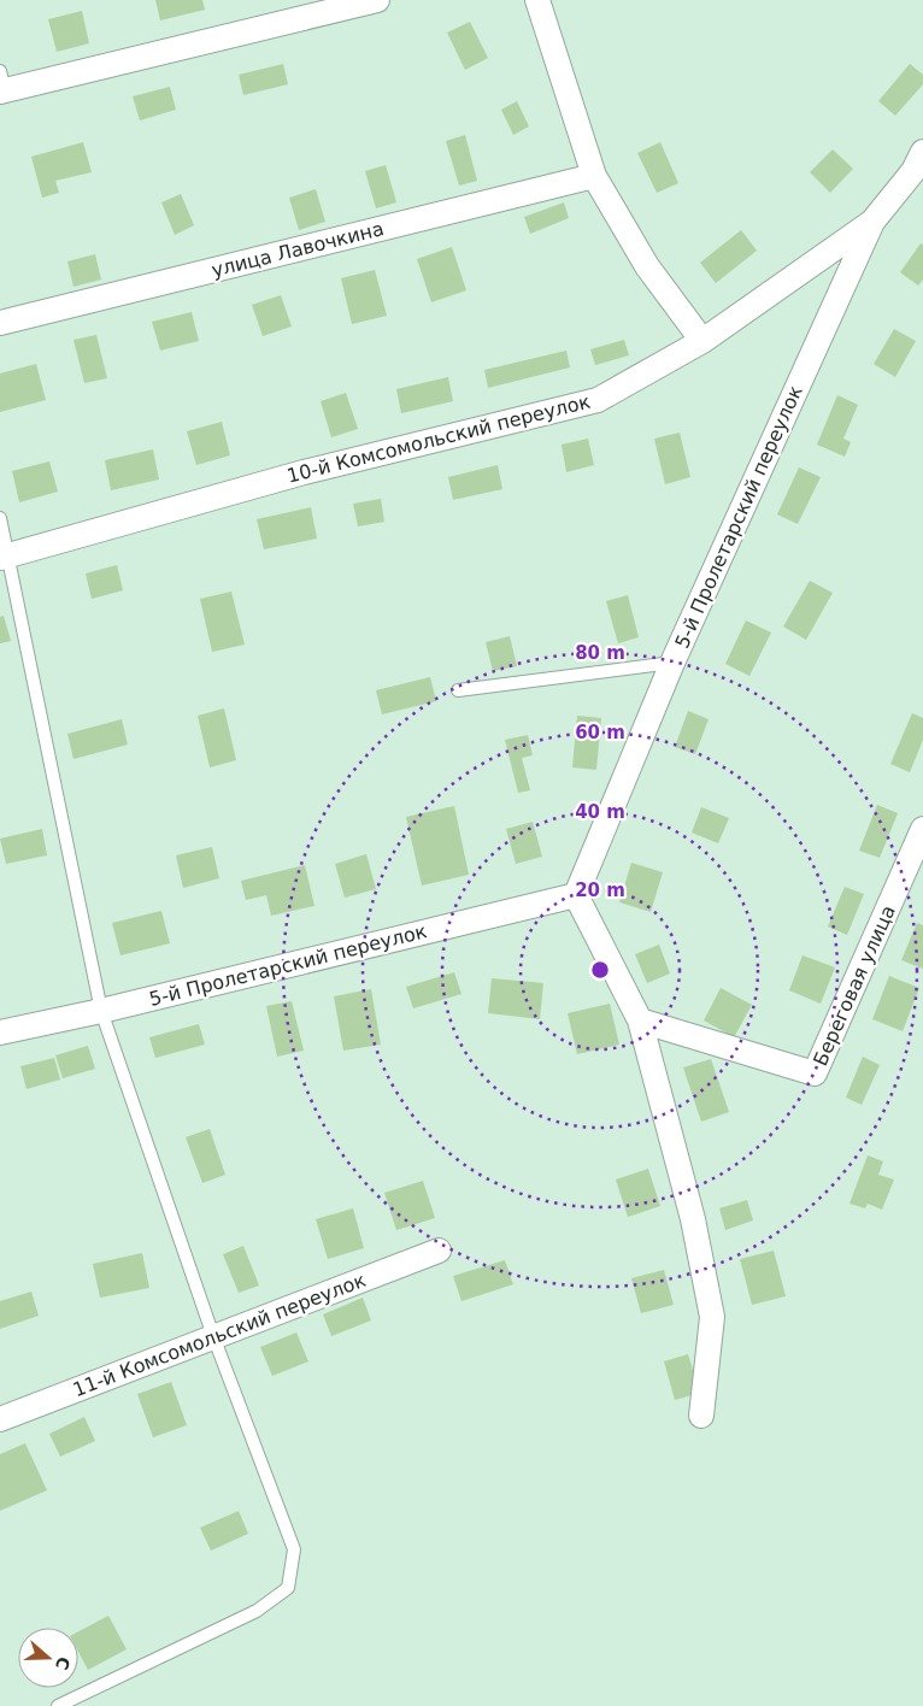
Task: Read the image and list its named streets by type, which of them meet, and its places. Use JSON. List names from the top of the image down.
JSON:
{
  "streets": {
    "street": [
      "улица Лавочкина",
      "10-й Комсомольский переулок",
      "5-й Пролетарский переулок",
      "Береговая улица",
      "11-й Комсомольский переулок"
    ]
  },
  "crossings": [
    ["10-й Комсомольский переулок", "5-й Пролетарский переулок"]
  ],
  "north": "right",
  "rings": [
    "80 m",
    "60 m",
    "40 m",
    "20 m"
  ]
}
